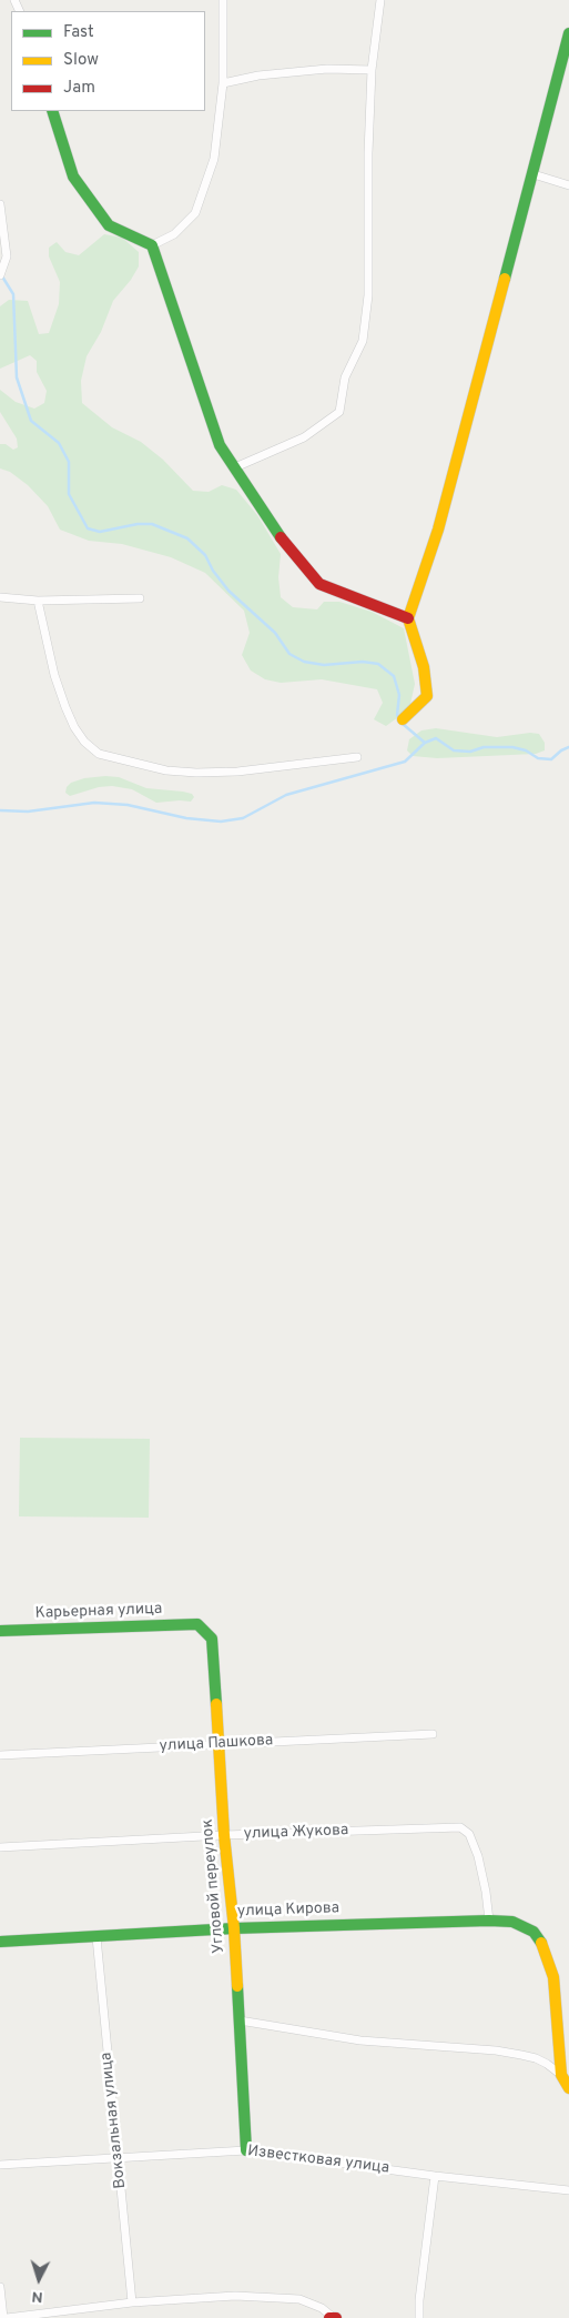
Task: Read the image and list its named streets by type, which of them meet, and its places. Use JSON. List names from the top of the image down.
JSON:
{
  "streets": {
    "street": [
      "Карьерная улица",
      "улица Пашкова",
      "улица Жукова",
      "Угловой переулок",
      "улица Кирова",
      "Вокзальная улица",
      "Известковая улица"
    ]
  },
  "crossings": [
    ["Карьерная улица", "Угловой переулок"],
    ["улица Пашкова", "Угловой переулок"],
    ["улица Жукова", "Угловой переулок"],
    ["улица Жукова", "улица Кирова"],
    ["Угловой переулок", "улица Кирова"],
    ["Угловой переулок", "Известковая улица"],
    ["улица Кирова", "Вокзальная улица"],
    ["Вокзальная улица", "Известковая улица"]
  ],
  "legend": ["Fast", "Slow", "Jam"],
  "north": "bottom"
}
